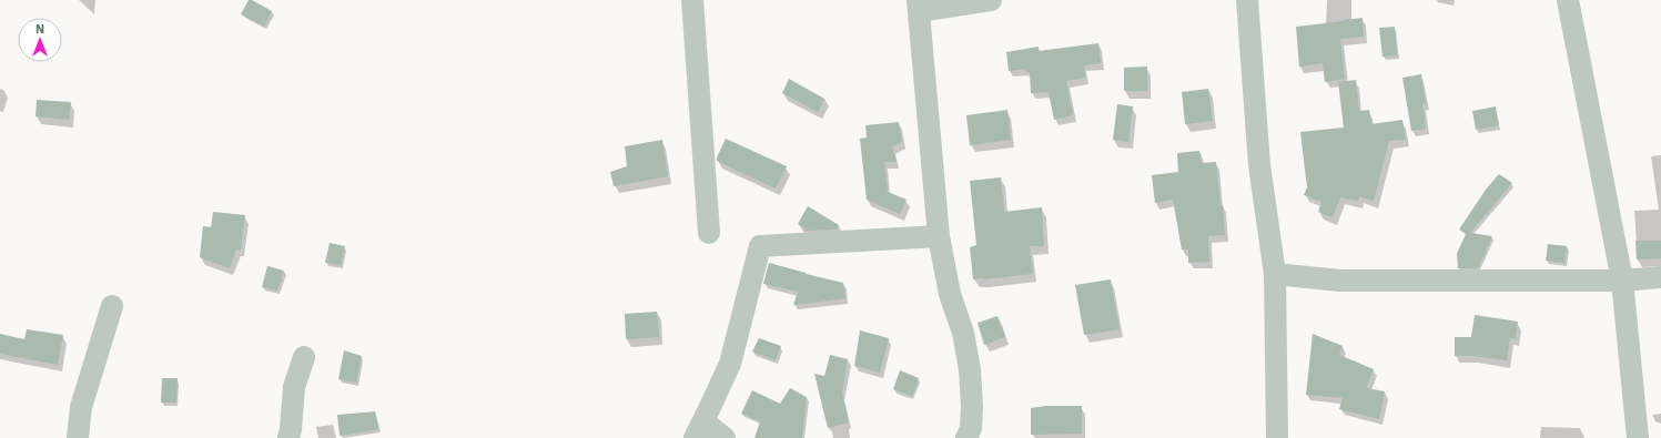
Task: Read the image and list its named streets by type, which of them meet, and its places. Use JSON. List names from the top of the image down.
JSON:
{
  "north": "top"
}
